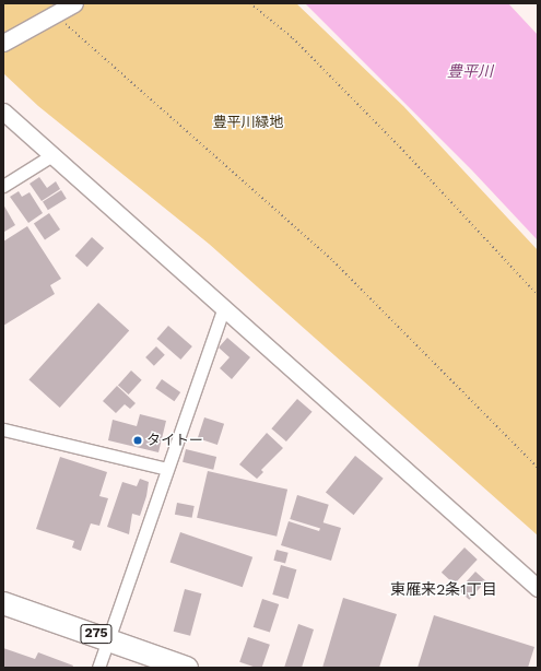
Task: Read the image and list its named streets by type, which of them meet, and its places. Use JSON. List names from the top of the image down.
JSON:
{
  "streets": {
    "highway": ["275"]
  },
  "districts": ["東雁来2条1丁目"],
  "water": ["豊平川"],
  "parks": ["豊平川緑地"],
  "places": ["タイトー"]
}
